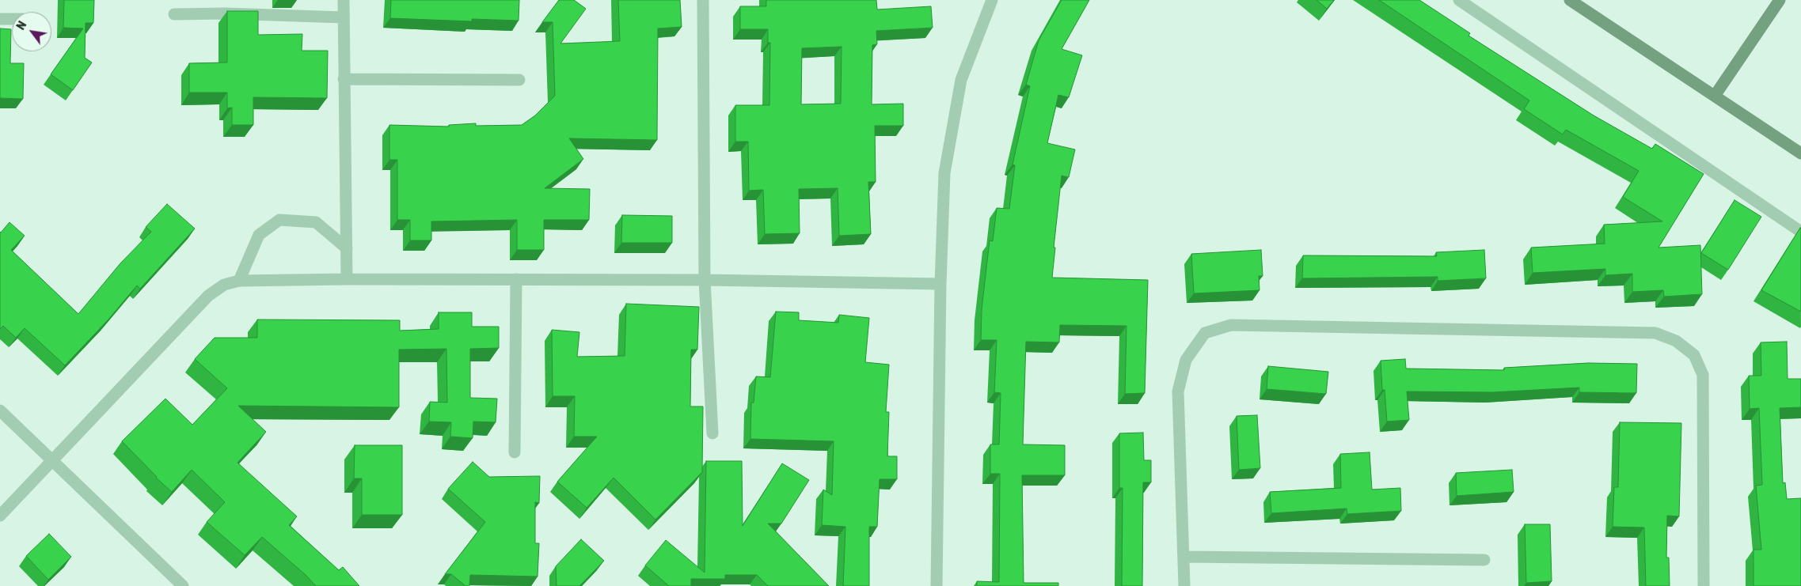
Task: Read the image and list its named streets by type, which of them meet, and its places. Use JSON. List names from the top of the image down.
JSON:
{
  "north": "top left"
}
